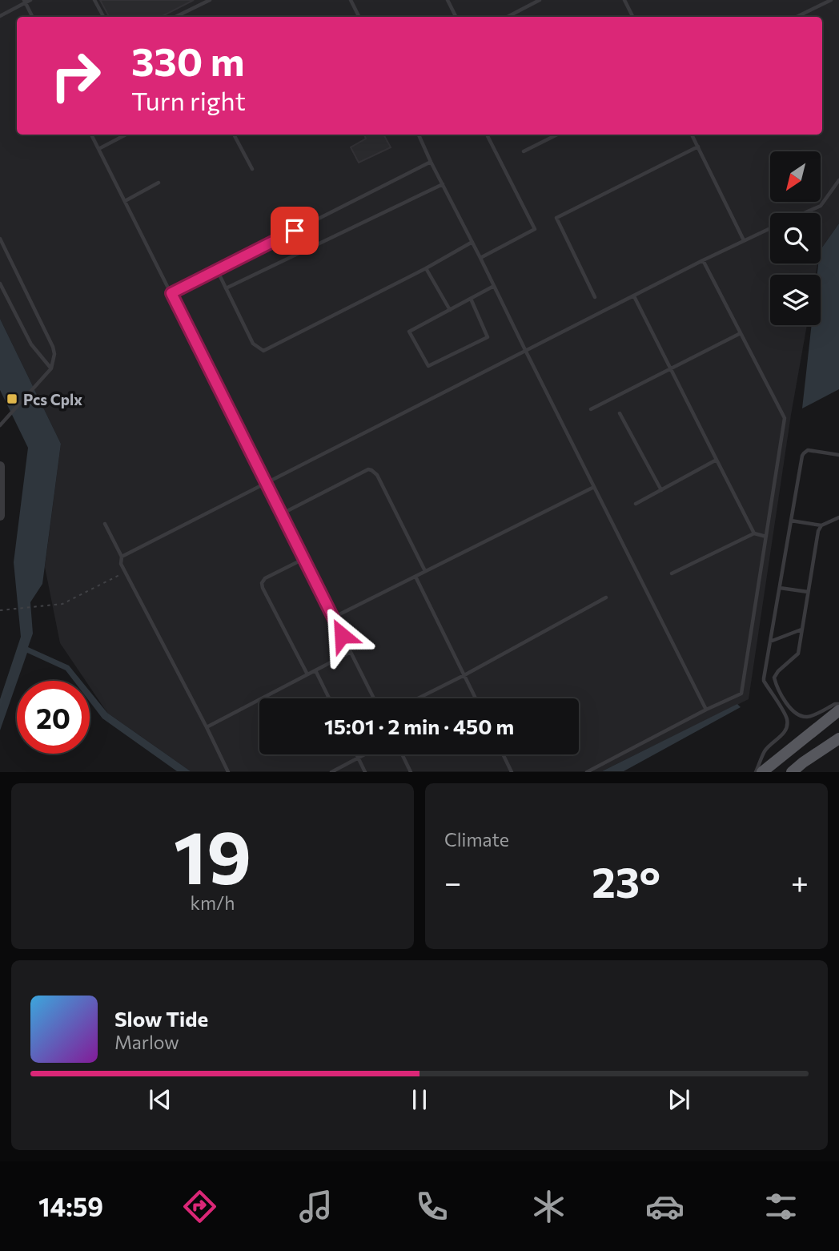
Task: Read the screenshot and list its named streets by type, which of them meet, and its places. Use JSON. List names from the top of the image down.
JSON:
{
  "places": {
    "transit": ["Pcs Cplx"]
  },
  "north": "bottom left",
  "page": {
    "turn": ["330 m", "Turn right"],
    "limit": "20",
    "trip": "15:01 · 2 min · 450 m",
    "tile": [
      ["19", "km/h"],
      "Climate"
    ],
    "heat": ["−", "23°", "+"],
    "song": ["Slow Tide", "Marlow"],
    "tabs": "14:59"
  }
}
